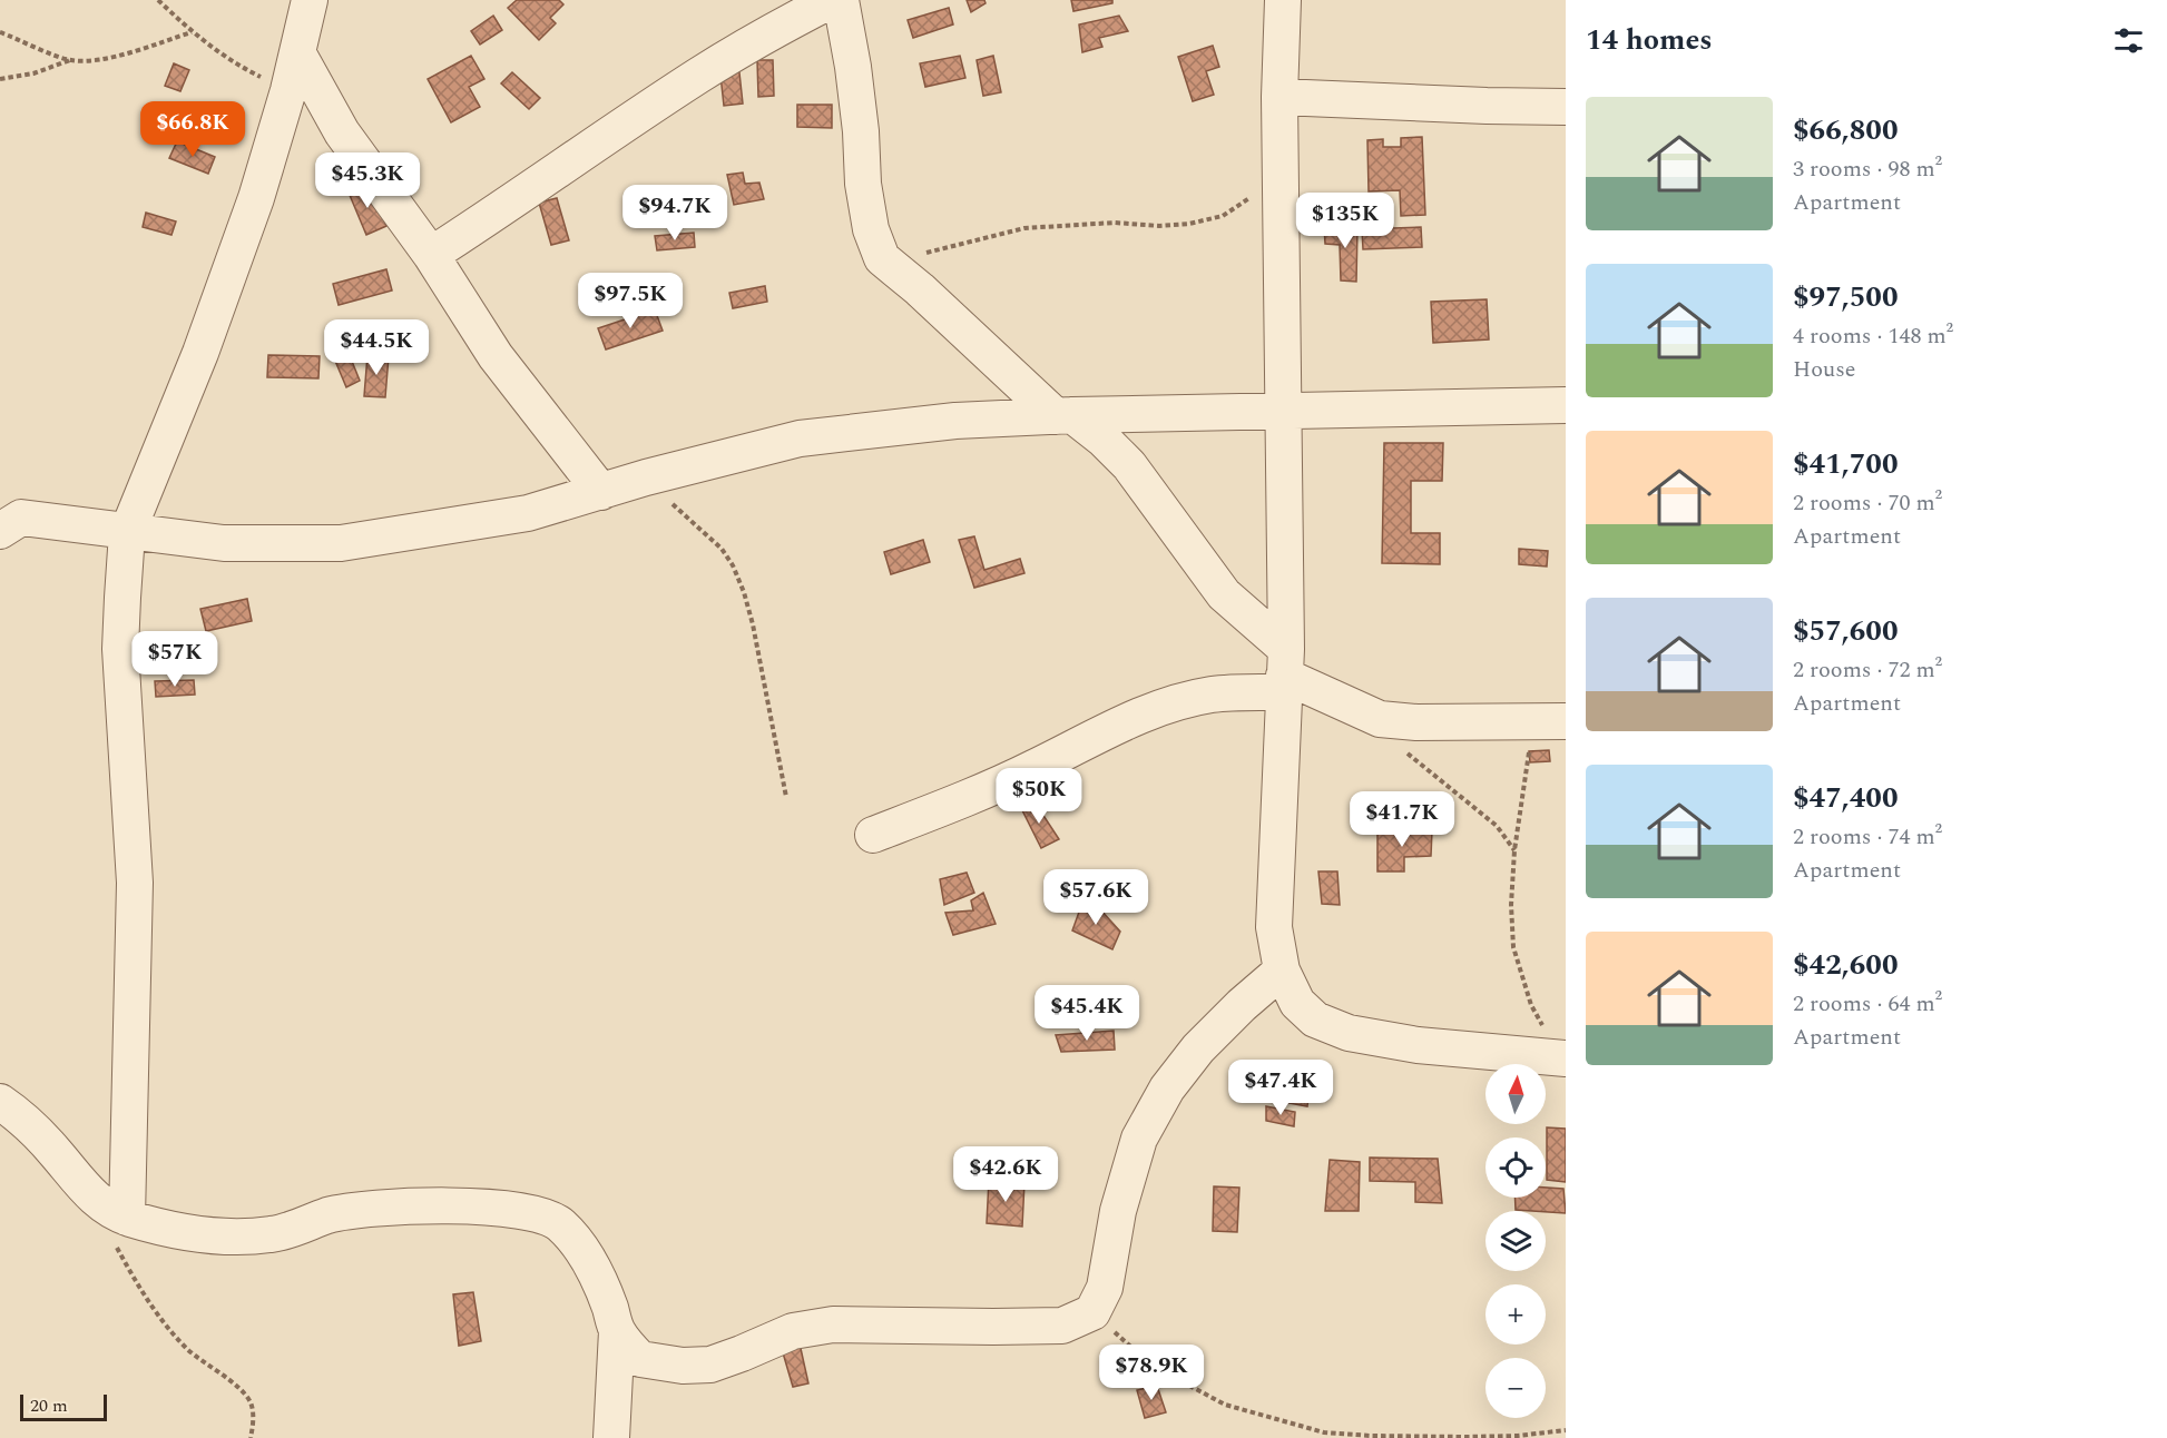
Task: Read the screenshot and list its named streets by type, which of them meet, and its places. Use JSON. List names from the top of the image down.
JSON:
{
  "scale_bar": "20 m",
  "north": "top",
  "page": {
    "heading": "14 homes",
    "list": [
      {
        "name": "$66,800",
        "note": "3 rooms · 98 m² · Apartment"
      },
      {
        "name": "$97,500",
        "note": "4 rooms · 148 m² · House"
      },
      {
        "name": "$41,700",
        "note": "2 rooms · 70 m² · Apartment"
      },
      {
        "name": "$57,600",
        "note": "2 rooms · 72 m² · Apartment"
      },
      {
        "name": "$47,400",
        "note": "2 rooms · 74 m² · Apartment"
      },
      {
        "name": "$42,600",
        "note": "2 rooms · 64 m² · Apartment"
      }
    ],
    "price": [
      "$66.8K",
      "$45.3K",
      "$94.7K",
      "$135K",
      "$97.5K",
      "$44.5K",
      "$57K",
      "$50K",
      "$41.7K",
      "$57.6K",
      "$45.4K",
      "$47.4K",
      "$42.6K",
      "$78.9K"
    ],
    "map_buttons": ["+", "−"],
    "scale": "20 m"
  }
}
